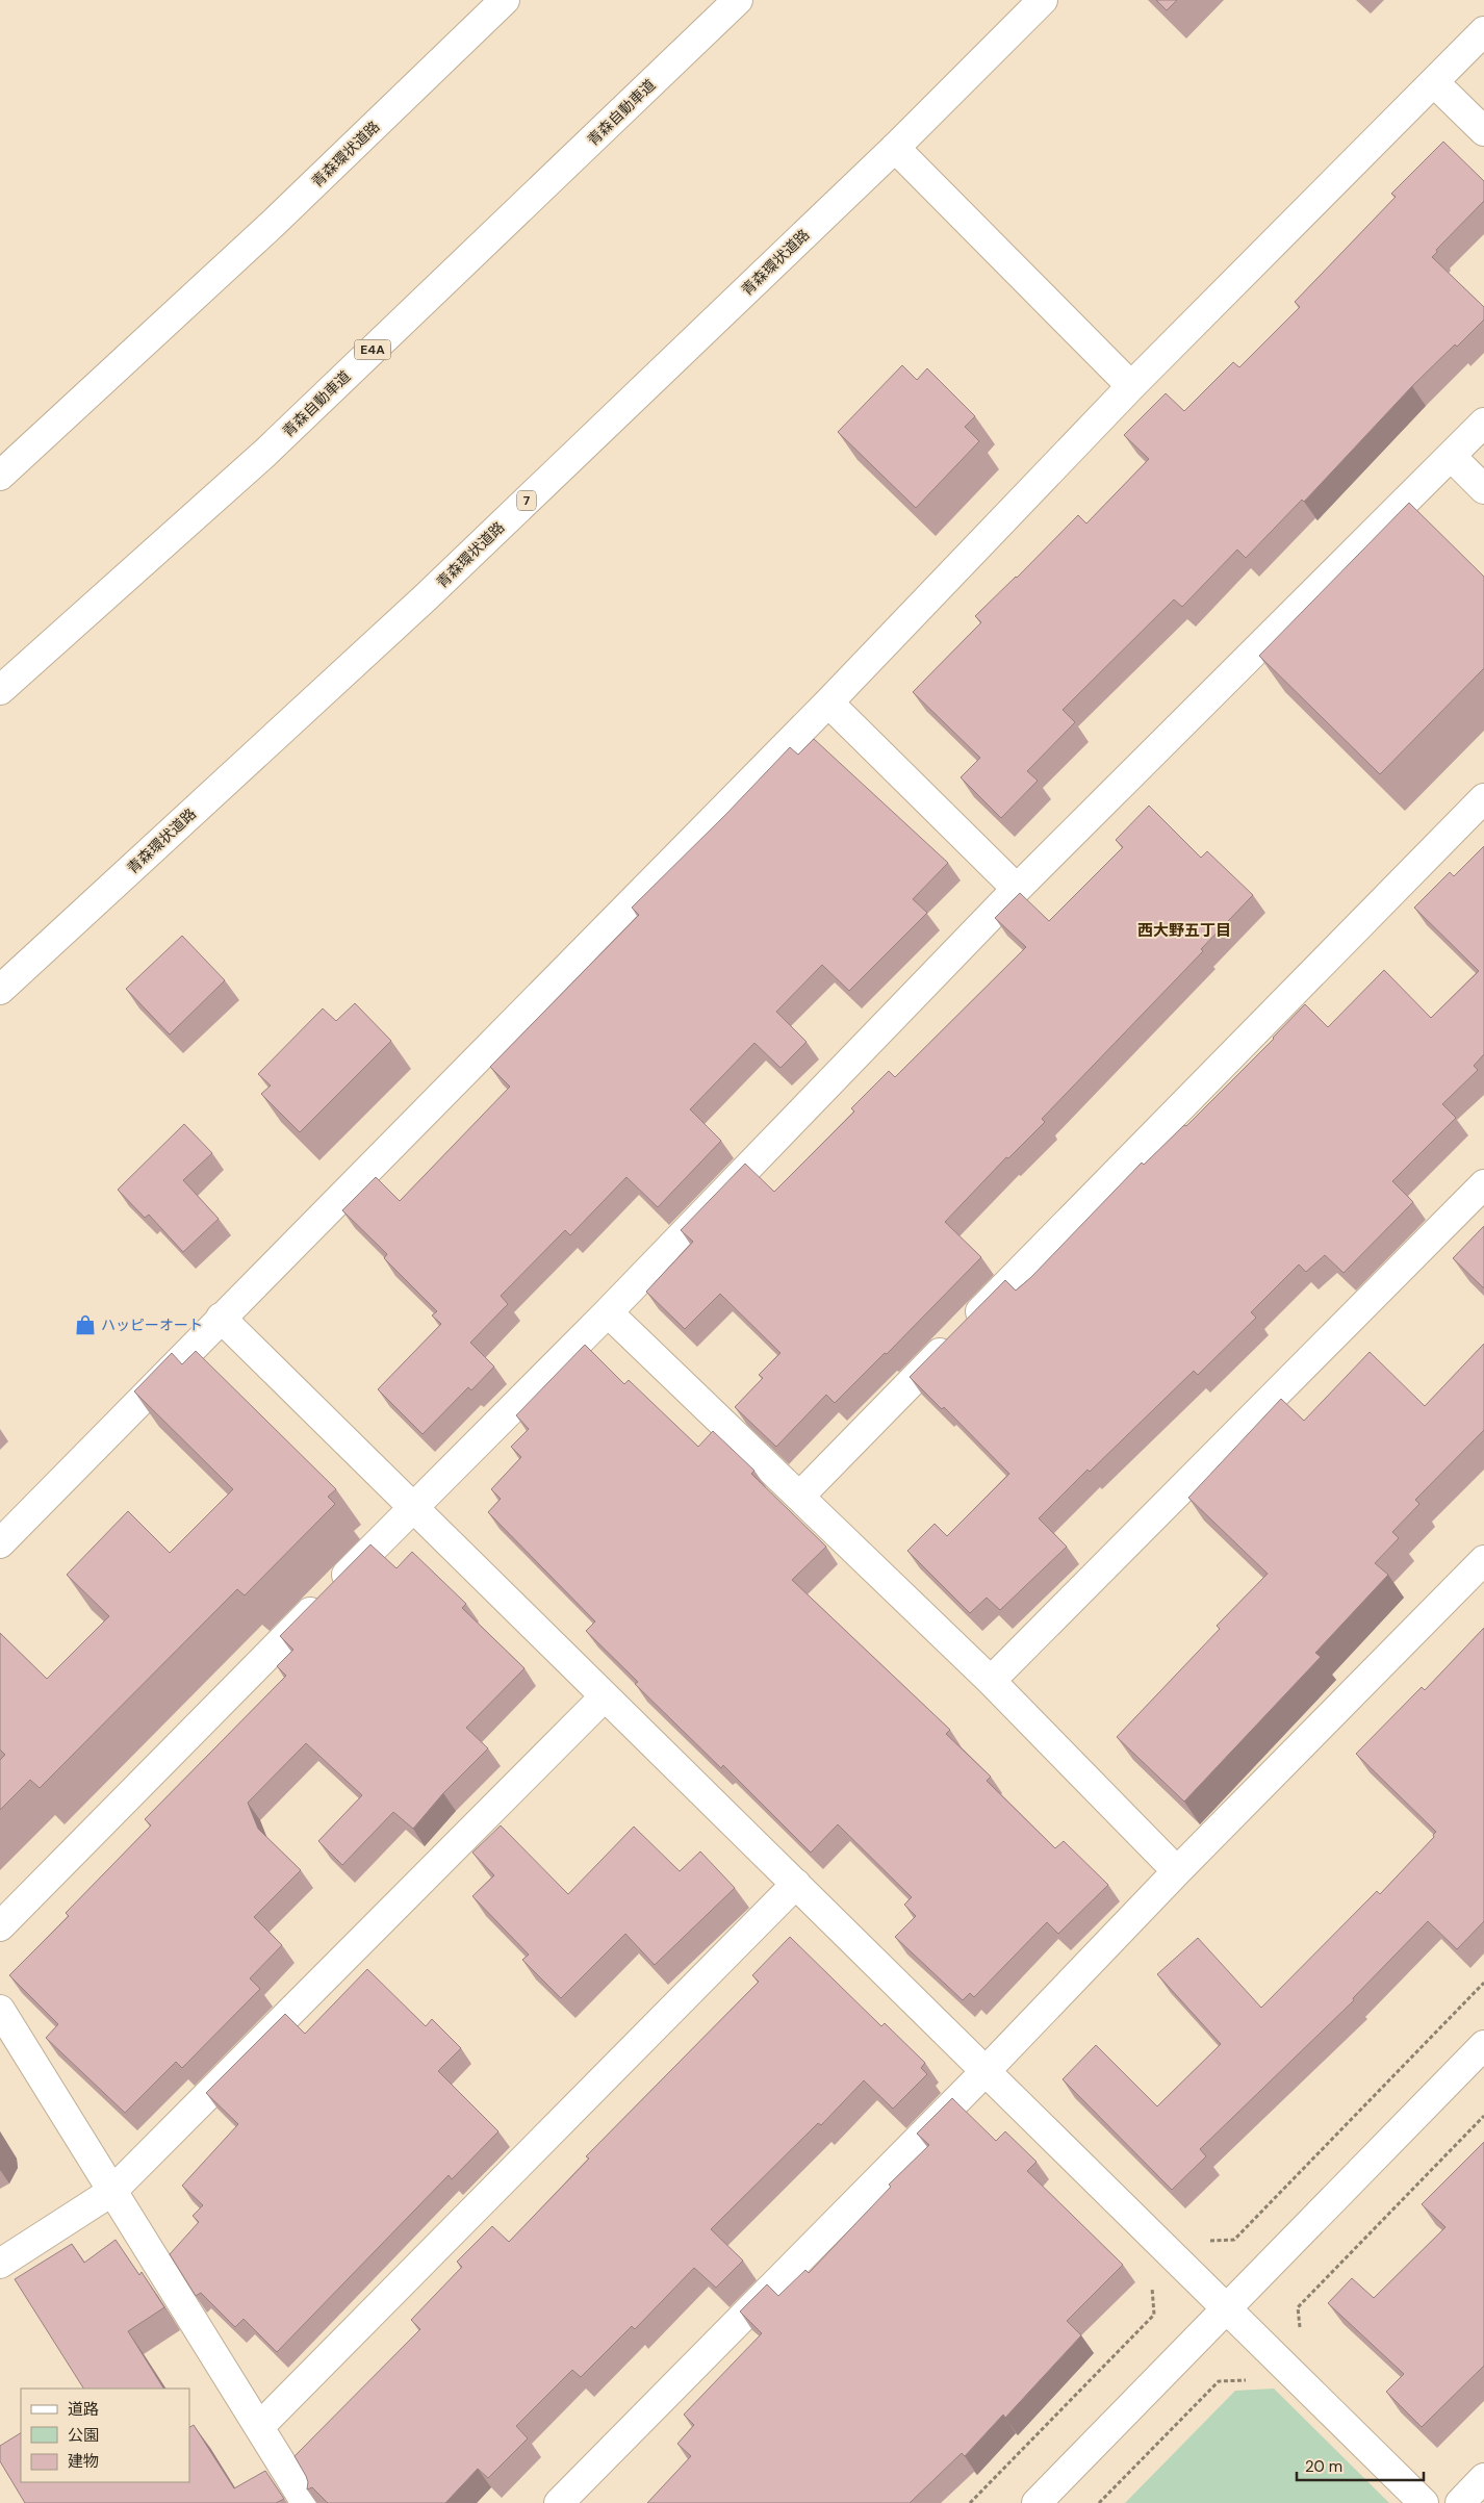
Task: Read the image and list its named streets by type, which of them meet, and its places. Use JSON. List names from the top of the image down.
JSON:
{
  "streets": {
    "main road": [
      "青森自動車道",
      "青森環状道路",
      "E4A",
      "7"
    ]
  },
  "districts": ["西大野五丁目"],
  "places": {
    "shop": ["ハッピーオート"]
  },
  "legend": ["道路", "公園", "建物"],
  "scale_bar": "20 m"
}
